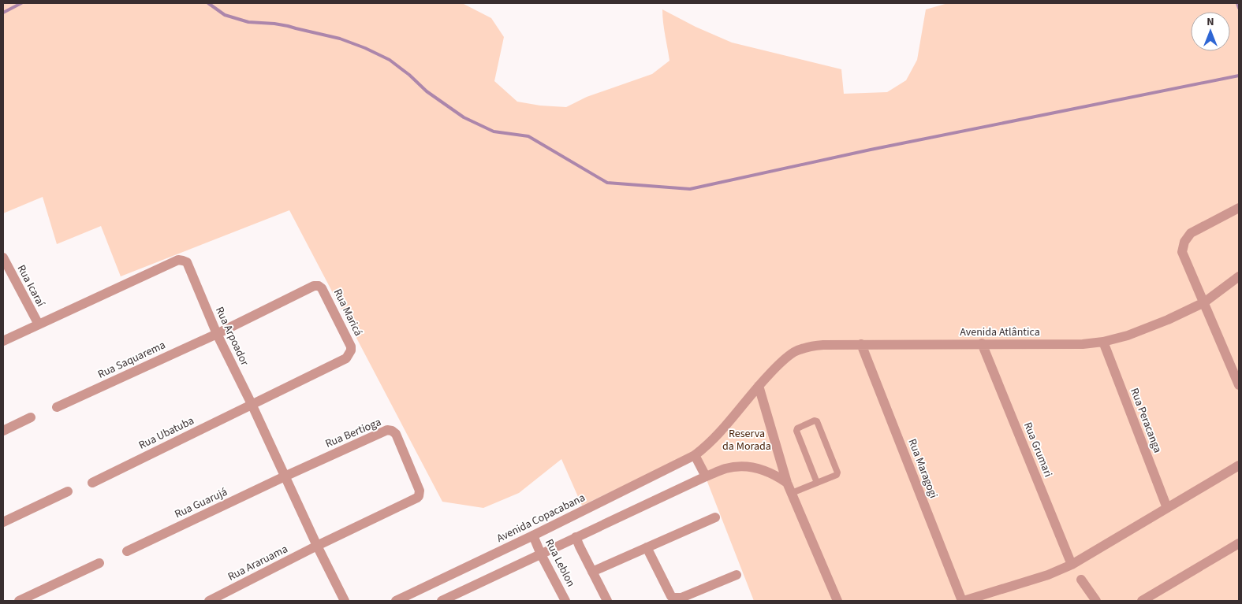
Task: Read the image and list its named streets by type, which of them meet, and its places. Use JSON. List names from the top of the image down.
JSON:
{
  "streets": {
    "street": [
      "Rua Icaraí",
      "Rua Maricá",
      "Avenida Atlântica",
      "Rua Arpoador",
      "Rua Saquarema",
      "Rua Peracanga",
      "Rua Ubatuba",
      "Rua Bertioga",
      "Rua Grumari",
      "Rua Maragogi",
      "Rua Guarujá",
      "Avenida Copacabana",
      "Rua Araruama",
      "Rua Leblon"
    ]
  },
  "crossings": [
    ["Rua Icaraí", "Rua Arpoador"],
    ["Rua Maricá", "Rua Arpoador"],
    ["Rua Maricá", "Rua Saquarema"],
    ["Rua Maricá", "Rua Ubatuba"],
    ["Avenida Atlântica", "Rua Peracanga"],
    ["Avenida Atlântica", "Rua Grumari"],
    ["Avenida Atlântica", "Rua Maragogi"],
    ["Avenida Atlântica", "Avenida Copacabana"],
    ["Rua Arpoador", "Rua Saquarema"],
    ["Rua Arpoador", "Rua Ubatuba"],
    ["Rua Arpoador", "Rua Bertioga"],
    ["Rua Arpoador", "Rua Guarujá"],
    ["Rua Arpoador", "Rua Araruama"],
    ["Rua Bertioga", "Rua Guarujá"],
    ["Rua Bertioga", "Rua Araruama"],
    ["Avenida Copacabana", "Rua Leblon"]
  ],
  "parks": ["Reserva da Morada"],
  "north": "top"
}
